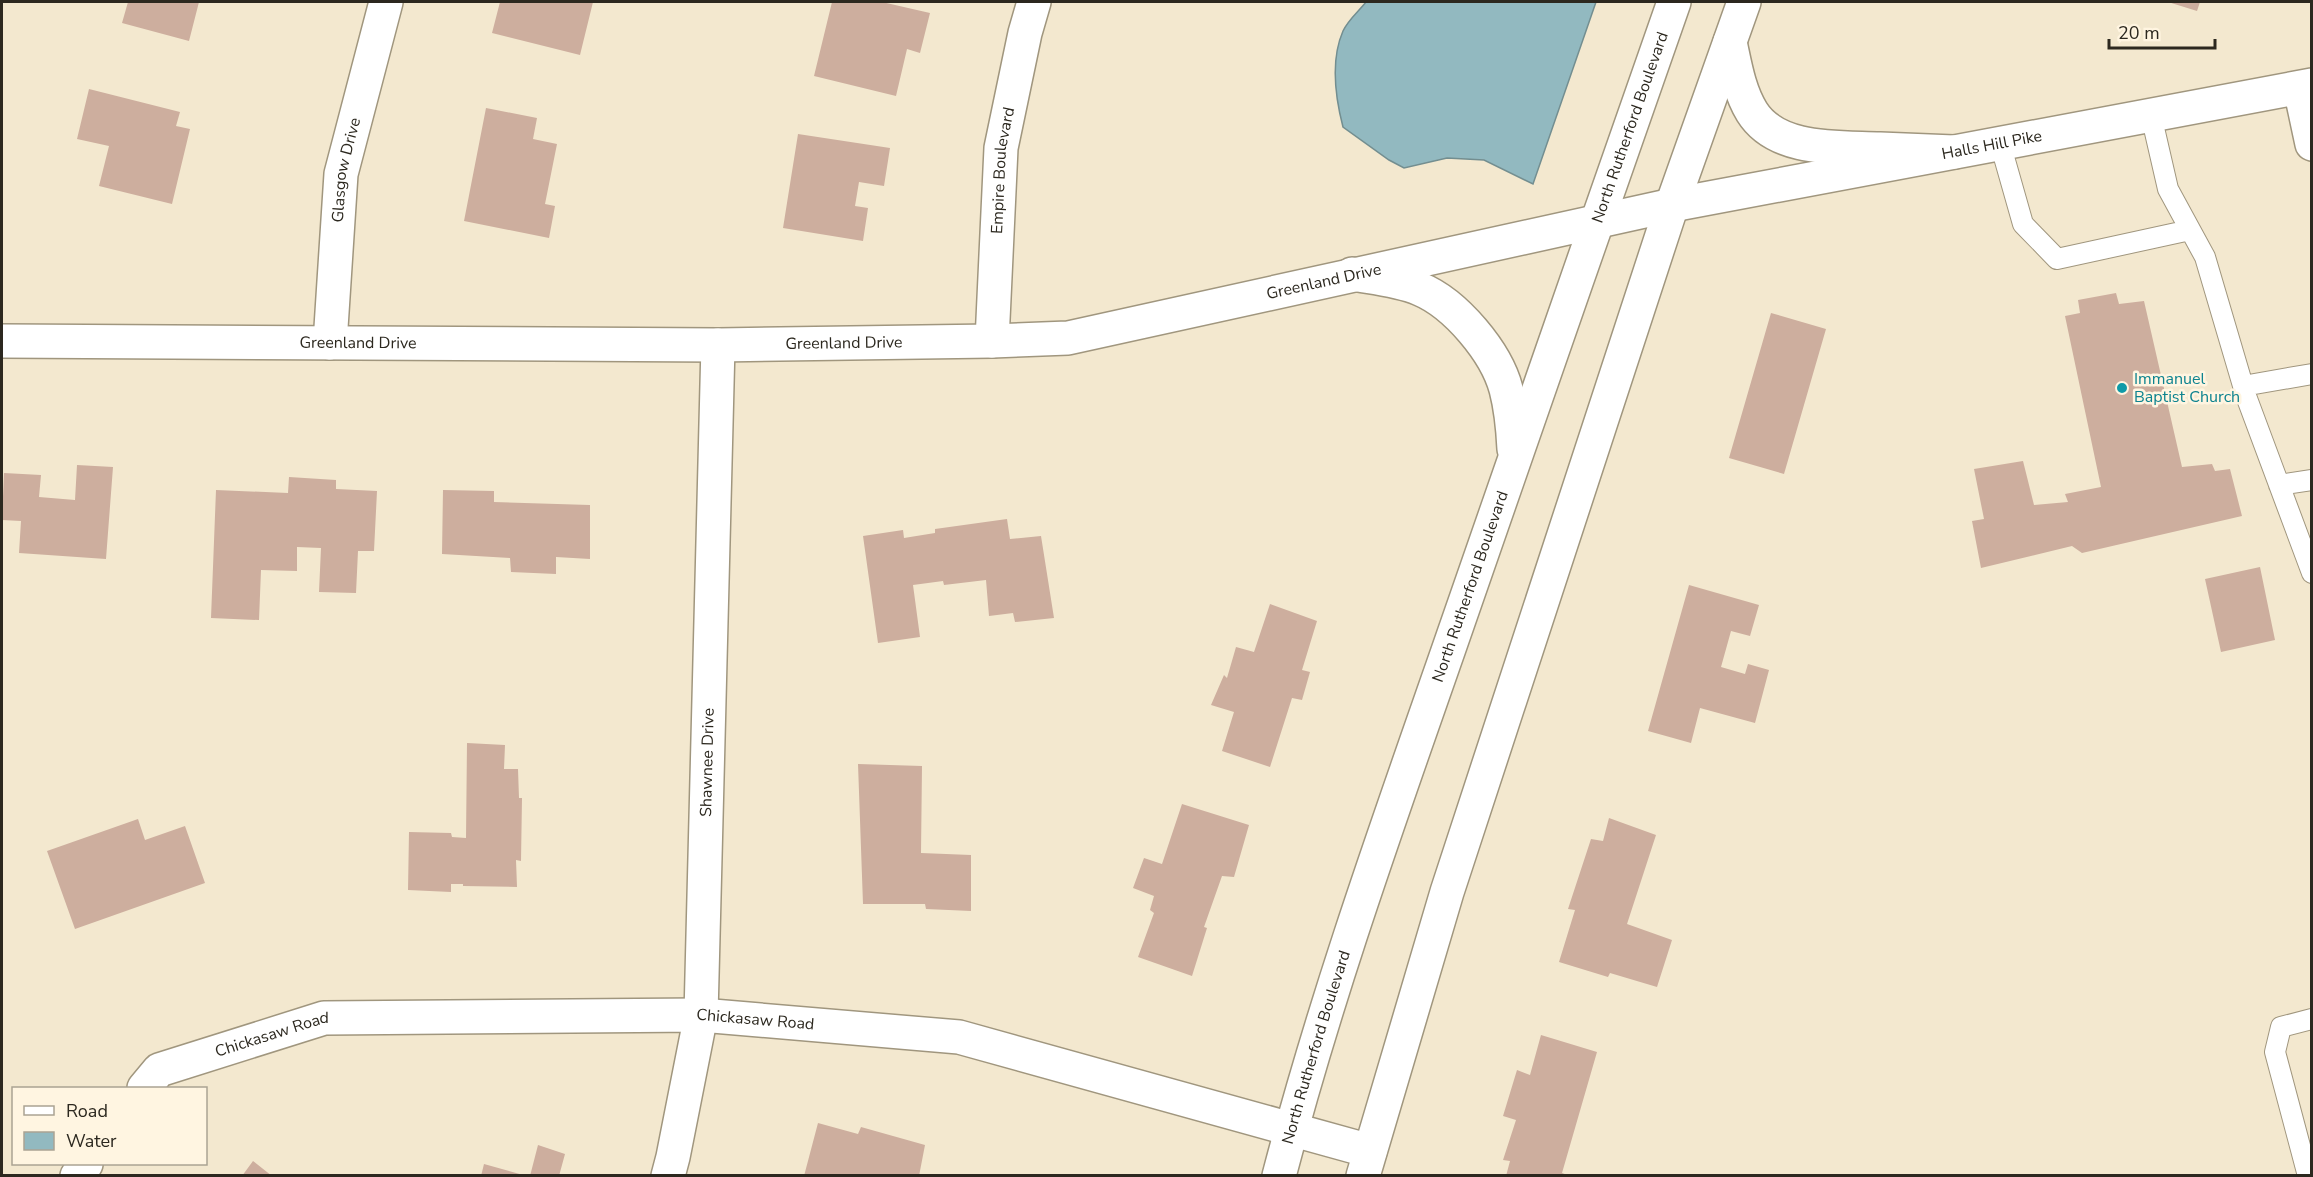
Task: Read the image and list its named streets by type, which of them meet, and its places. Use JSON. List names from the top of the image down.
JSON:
{
  "streets": {
    "street": [
      "North Rutherford Boulevard",
      "Halls Hill Pike",
      "Glasgow Drive",
      "Empire Boulevard",
      "Greenland Drive",
      "Shawnee Drive",
      "Chickasaw Road"
    ]
  },
  "crossings": [
    ["North Rutherford Boulevard", "Greenland Drive"],
    ["North Rutherford Boulevard", "Chickasaw Road"],
    ["Halls Hill Pike", "Greenland Drive"],
    ["Glasgow Drive", "Greenland Drive"],
    ["Empire Boulevard", "Greenland Drive"],
    ["Greenland Drive", "Shawnee Drive"],
    ["Shawnee Drive", "Chickasaw Road"]
  ],
  "places": ["Immanuel Baptist Church"],
  "legend": ["Road", "Water"],
  "scale_bar": "20 m"
}
